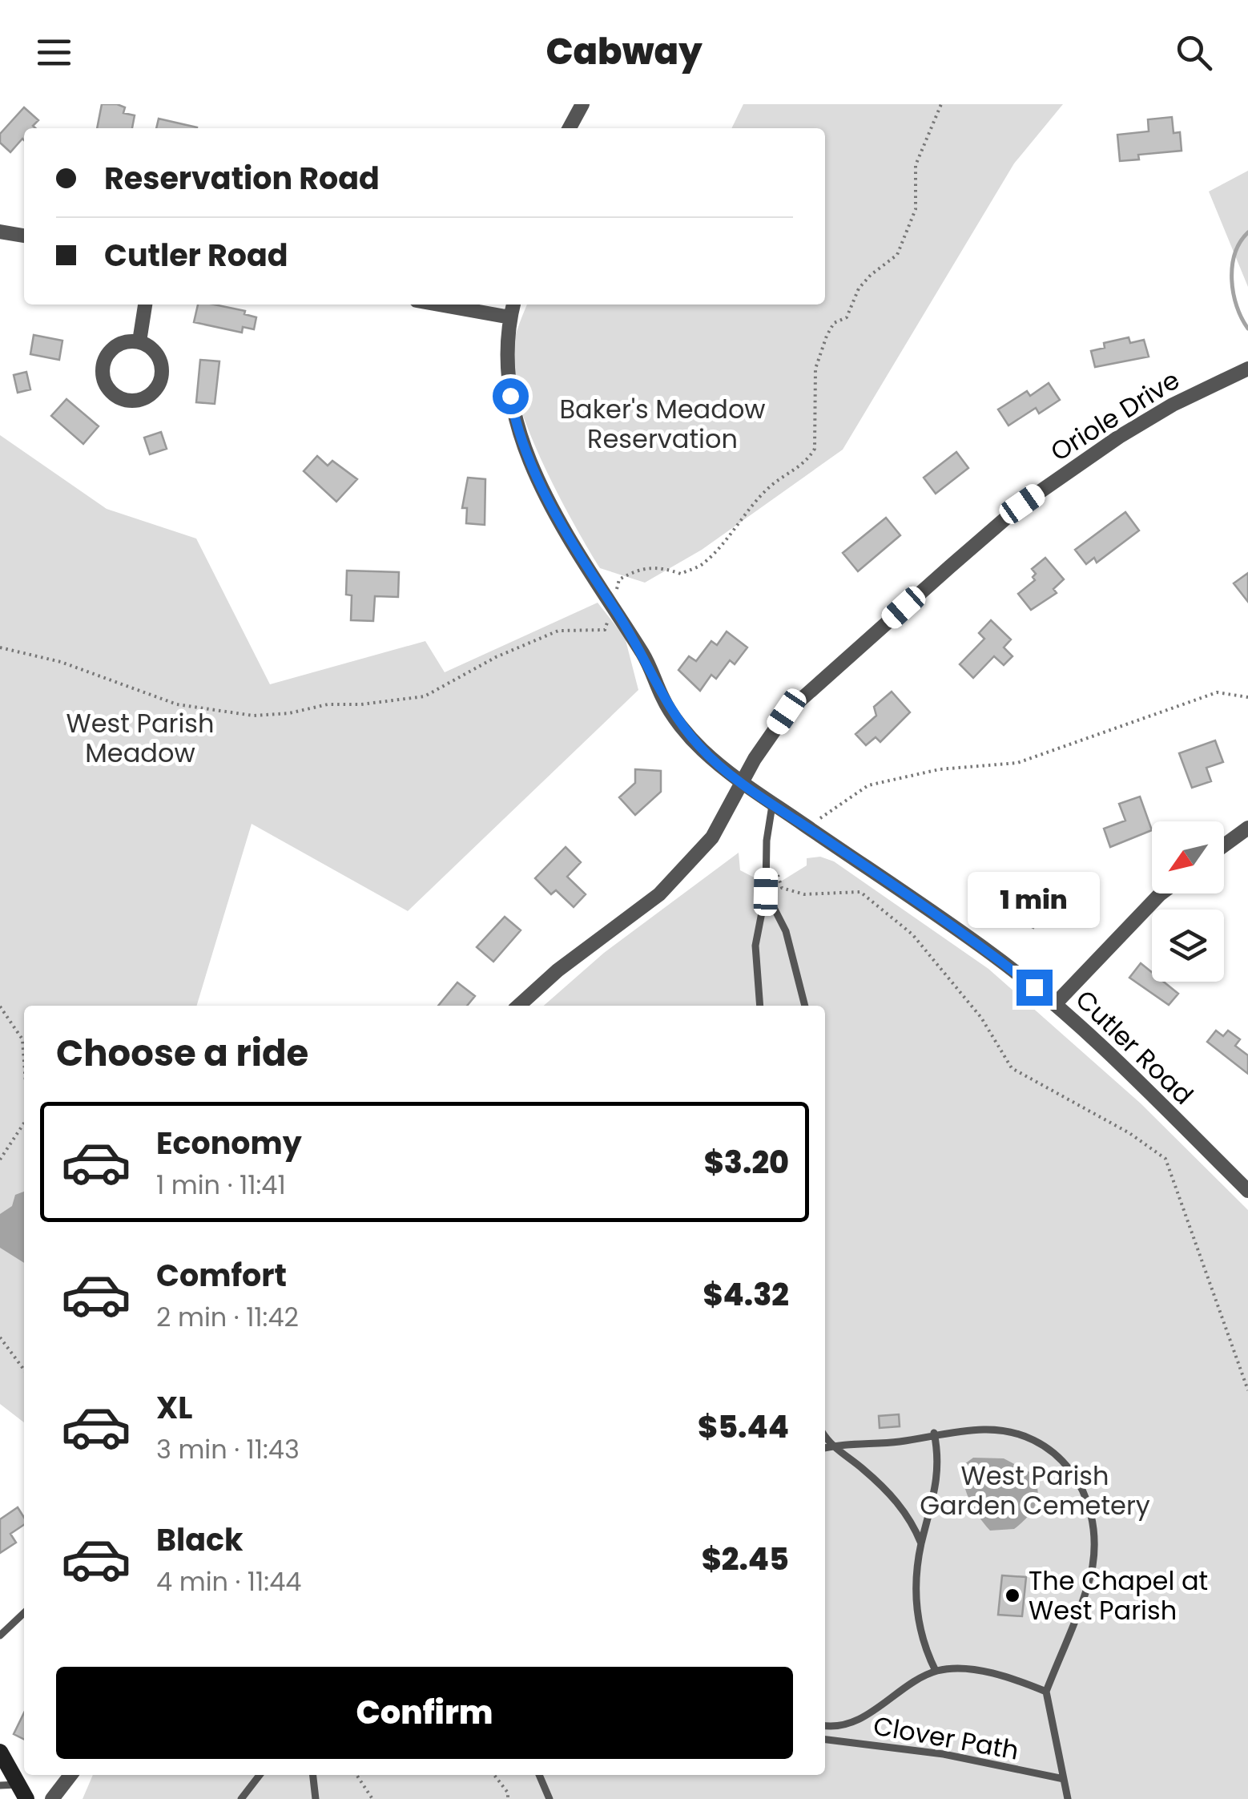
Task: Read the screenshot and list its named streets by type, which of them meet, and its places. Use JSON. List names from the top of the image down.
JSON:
{
  "streets": {
    "street": ["Oriole Drive", "Cutler Road"],
    "lane": ["Clover Path"]
  },
  "crossings": [
    ["Oriole Drive", "Cutler Road"]
  ],
  "parks": ["Baker's Meadow Reservation", "West Parish Meadow", "West Parish Garden Cemetery"],
  "places": ["The Chapel at West Parish"],
  "north": "bottom left",
  "page": {
    "header": "Cabway",
    "banner": ["Reservation Road", "Cutler Road"],
    "bubble": "1 min",
    "heading": "Choose a ride",
    "list": [
      {
        "name": "Economy",
        "note": "1 min · 11:41",
        "value": "$3.20"
      },
      {
        "name": "Comfort",
        "note": "2 min · 11:42",
        "value": "$4.32"
      },
      {
        "name": "XL",
        "note": "3 min · 11:43",
        "value": "$5.44"
      },
      {
        "name": "Black",
        "note": "4 min · 11:44",
        "value": "$2.45"
      }
    ],
    "buttons": "Confirm"
  }
}
